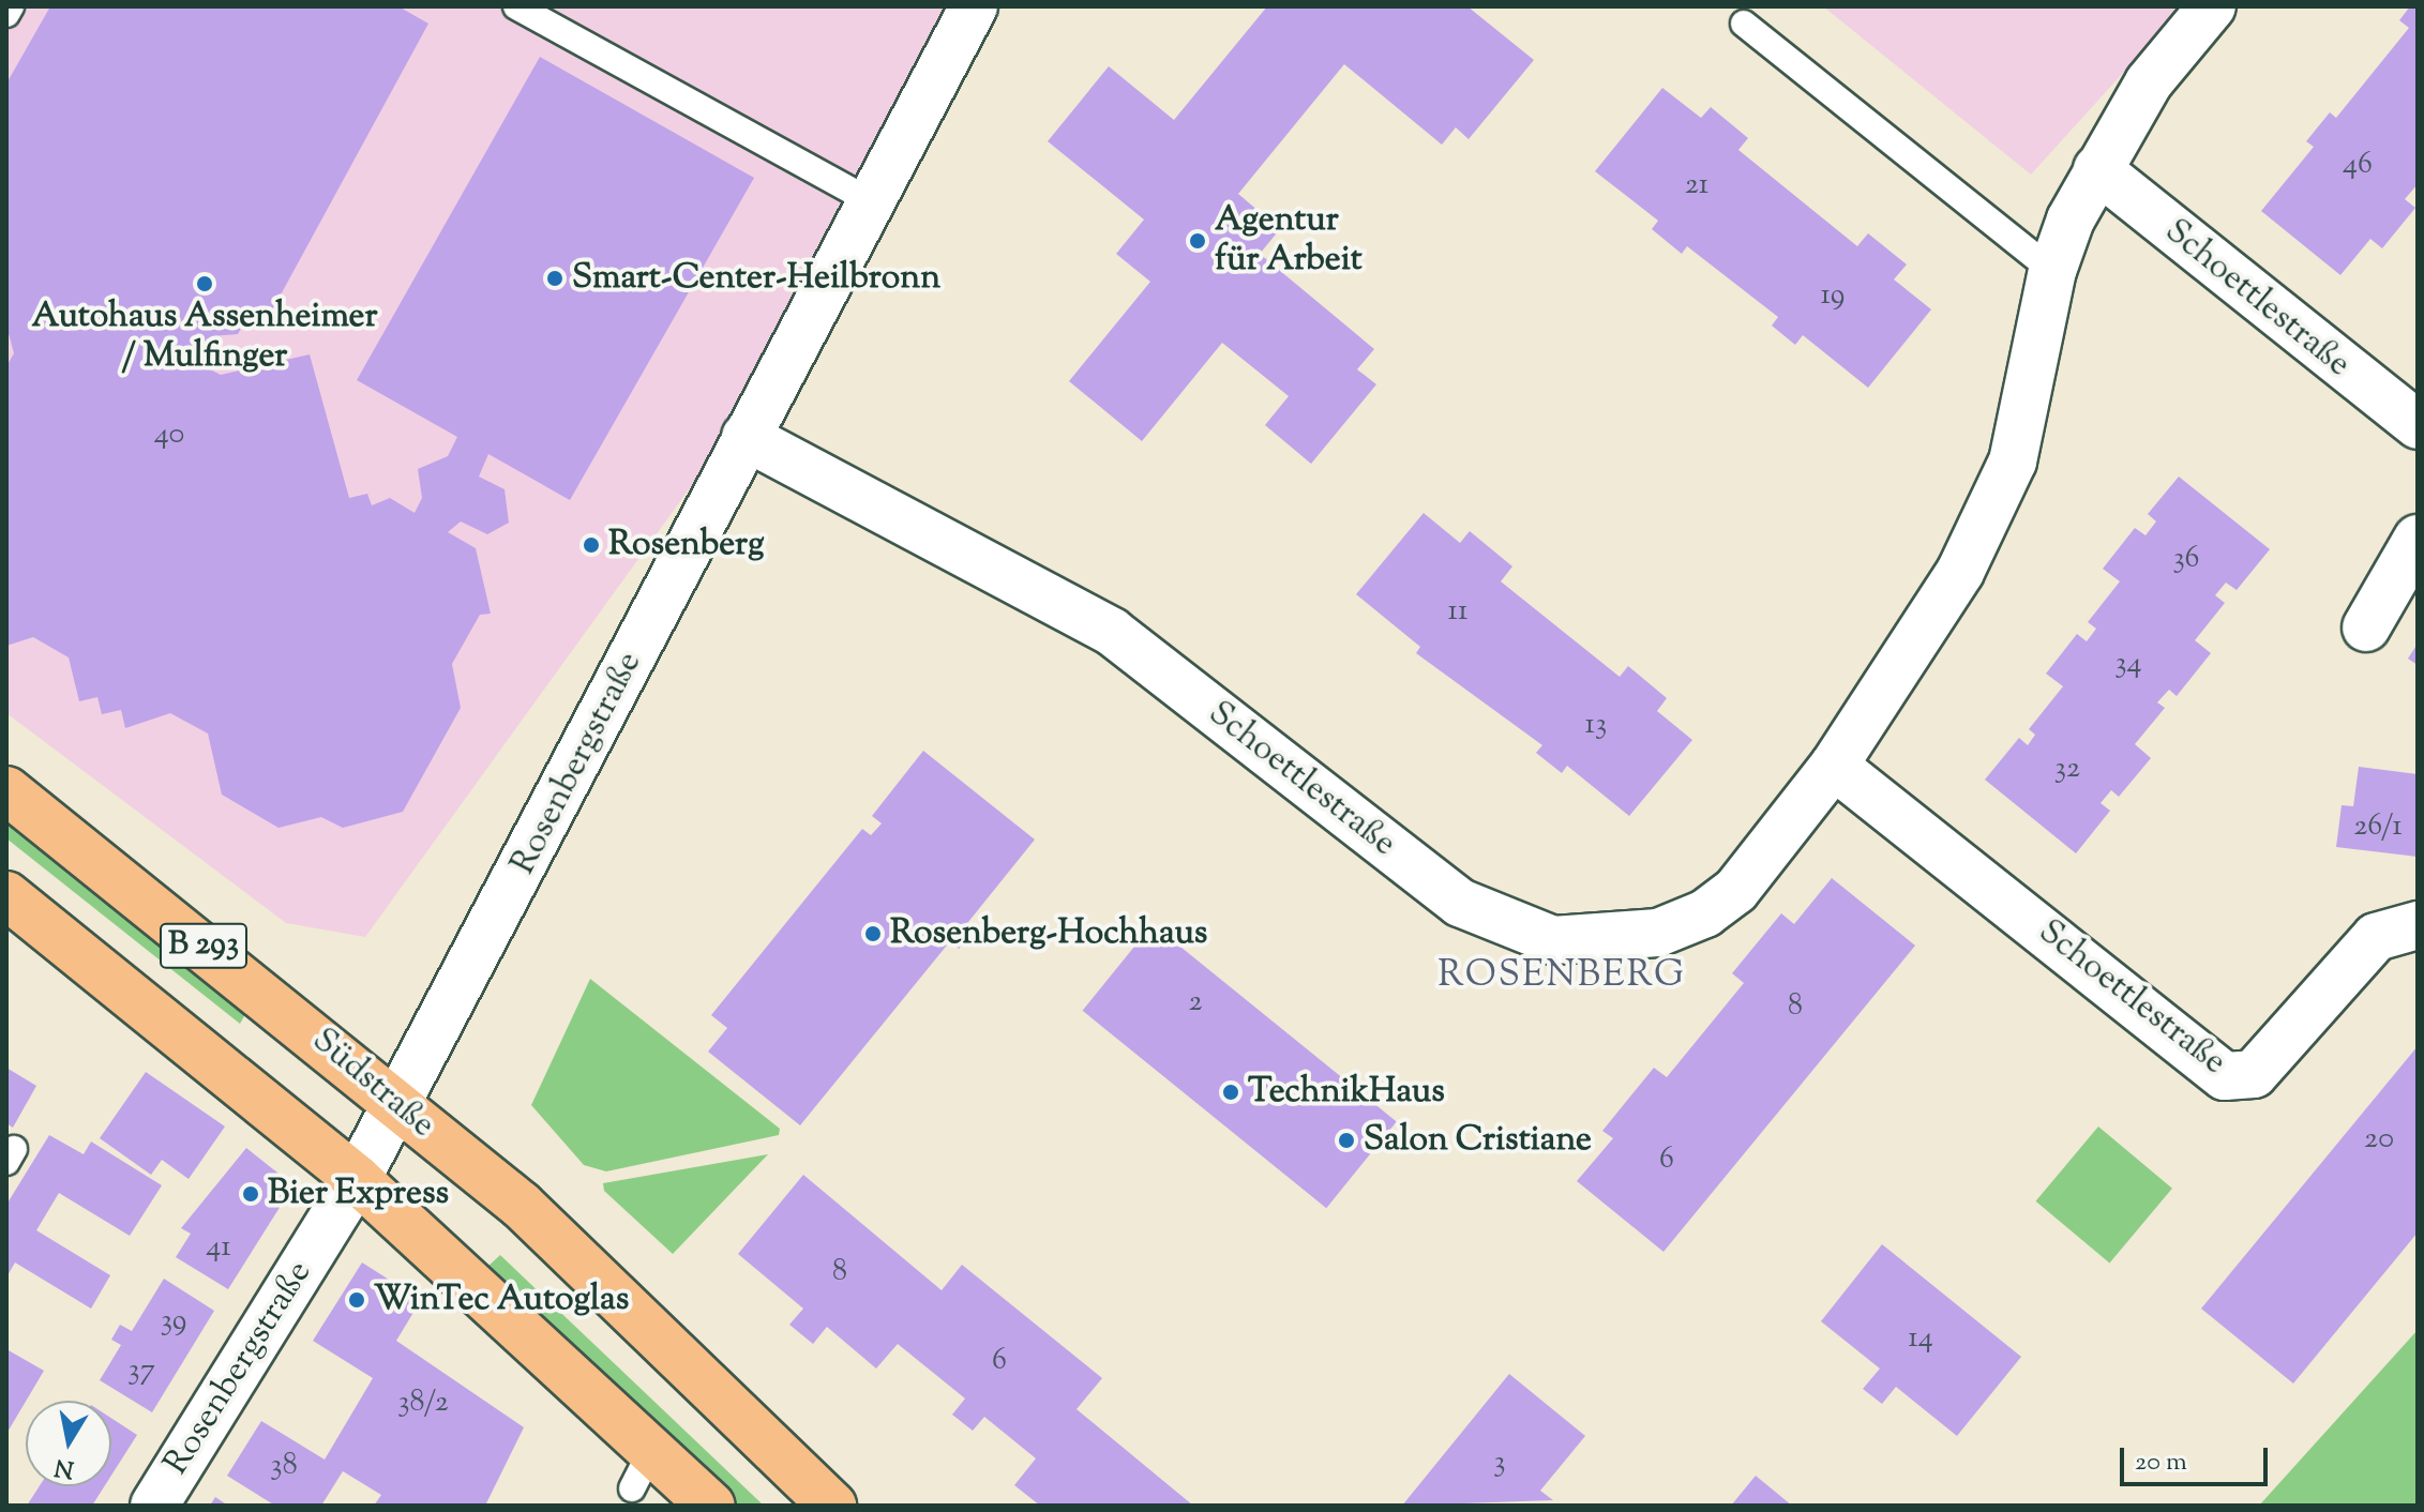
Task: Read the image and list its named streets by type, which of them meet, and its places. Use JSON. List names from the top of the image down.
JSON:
{
  "streets": {
    "main road": ["B 293", "Südstraße"],
    "street": ["Schoettlestraße", "Rosenbergstraße"]
  },
  "crossings": [
    ["Schoettlestraße", "Rosenbergstraße"],
    ["Rosenbergstraße", "B 293"],
    ["Rosenbergstraße", "Südstraße"]
  ],
  "districts": ["ROSENBERG"],
  "places": [
    "Agentur für Arbeit",
    "Smart-Center-Heilbronn",
    "Autohaus Assenheimer / Mulfinger",
    "Rosenberg",
    "Rosenberg-Hochhaus",
    "TechnikHaus",
    "Salon Cristiane",
    "Bier Express",
    "WinTec Autoglas"
  ],
  "house_numbers": [
    "46",
    "21",
    "19",
    "40",
    "36",
    "11",
    "34",
    "13",
    "32",
    "26/1",
    "2",
    "8",
    "20",
    "6",
    "41",
    "8",
    "39",
    "14",
    "6",
    "37",
    "38/2",
    "3",
    "38"
  ],
  "scale_bar": "20 m",
  "north": "bottom"
}
